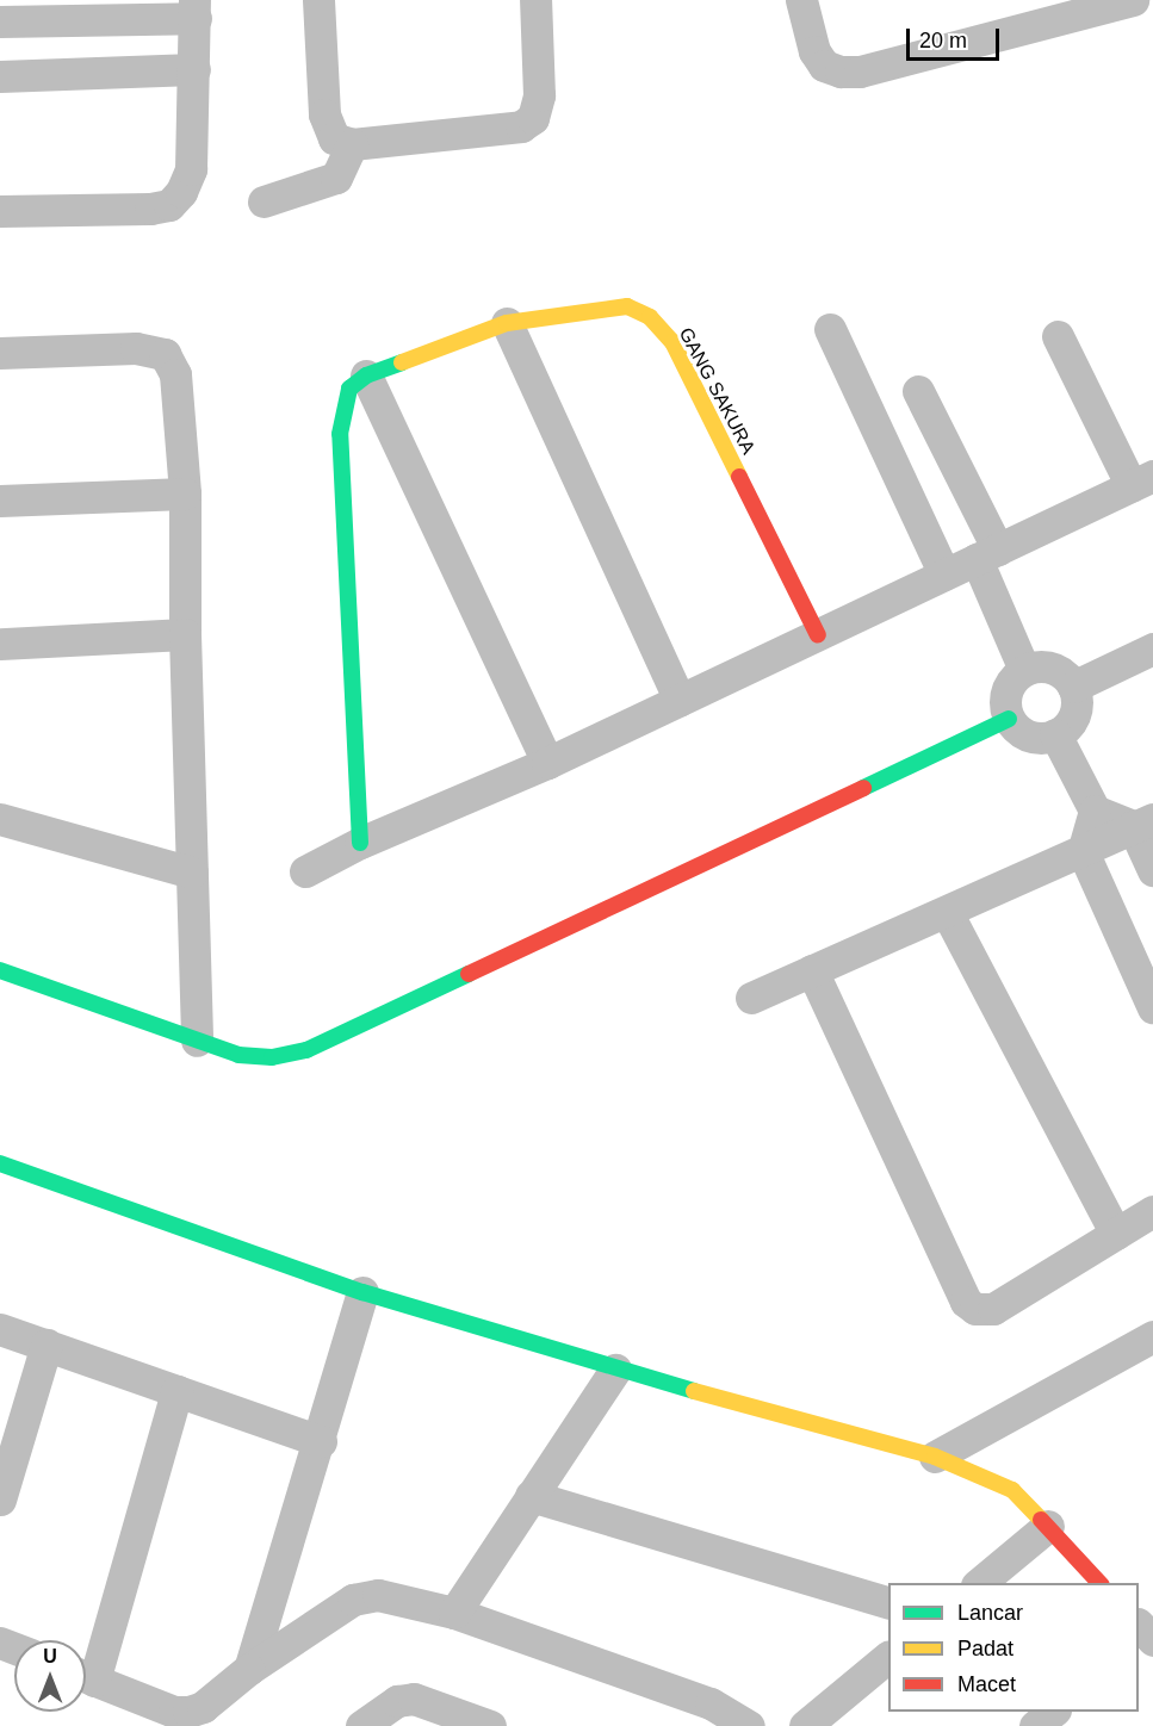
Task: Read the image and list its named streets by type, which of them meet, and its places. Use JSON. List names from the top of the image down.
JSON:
{
  "streets": {
    "street": ["GANG SAKURA"]
  },
  "legend": ["Lancar", "Padat", "Macet"],
  "scale_bar": "20 m",
  "north": "top"
}
